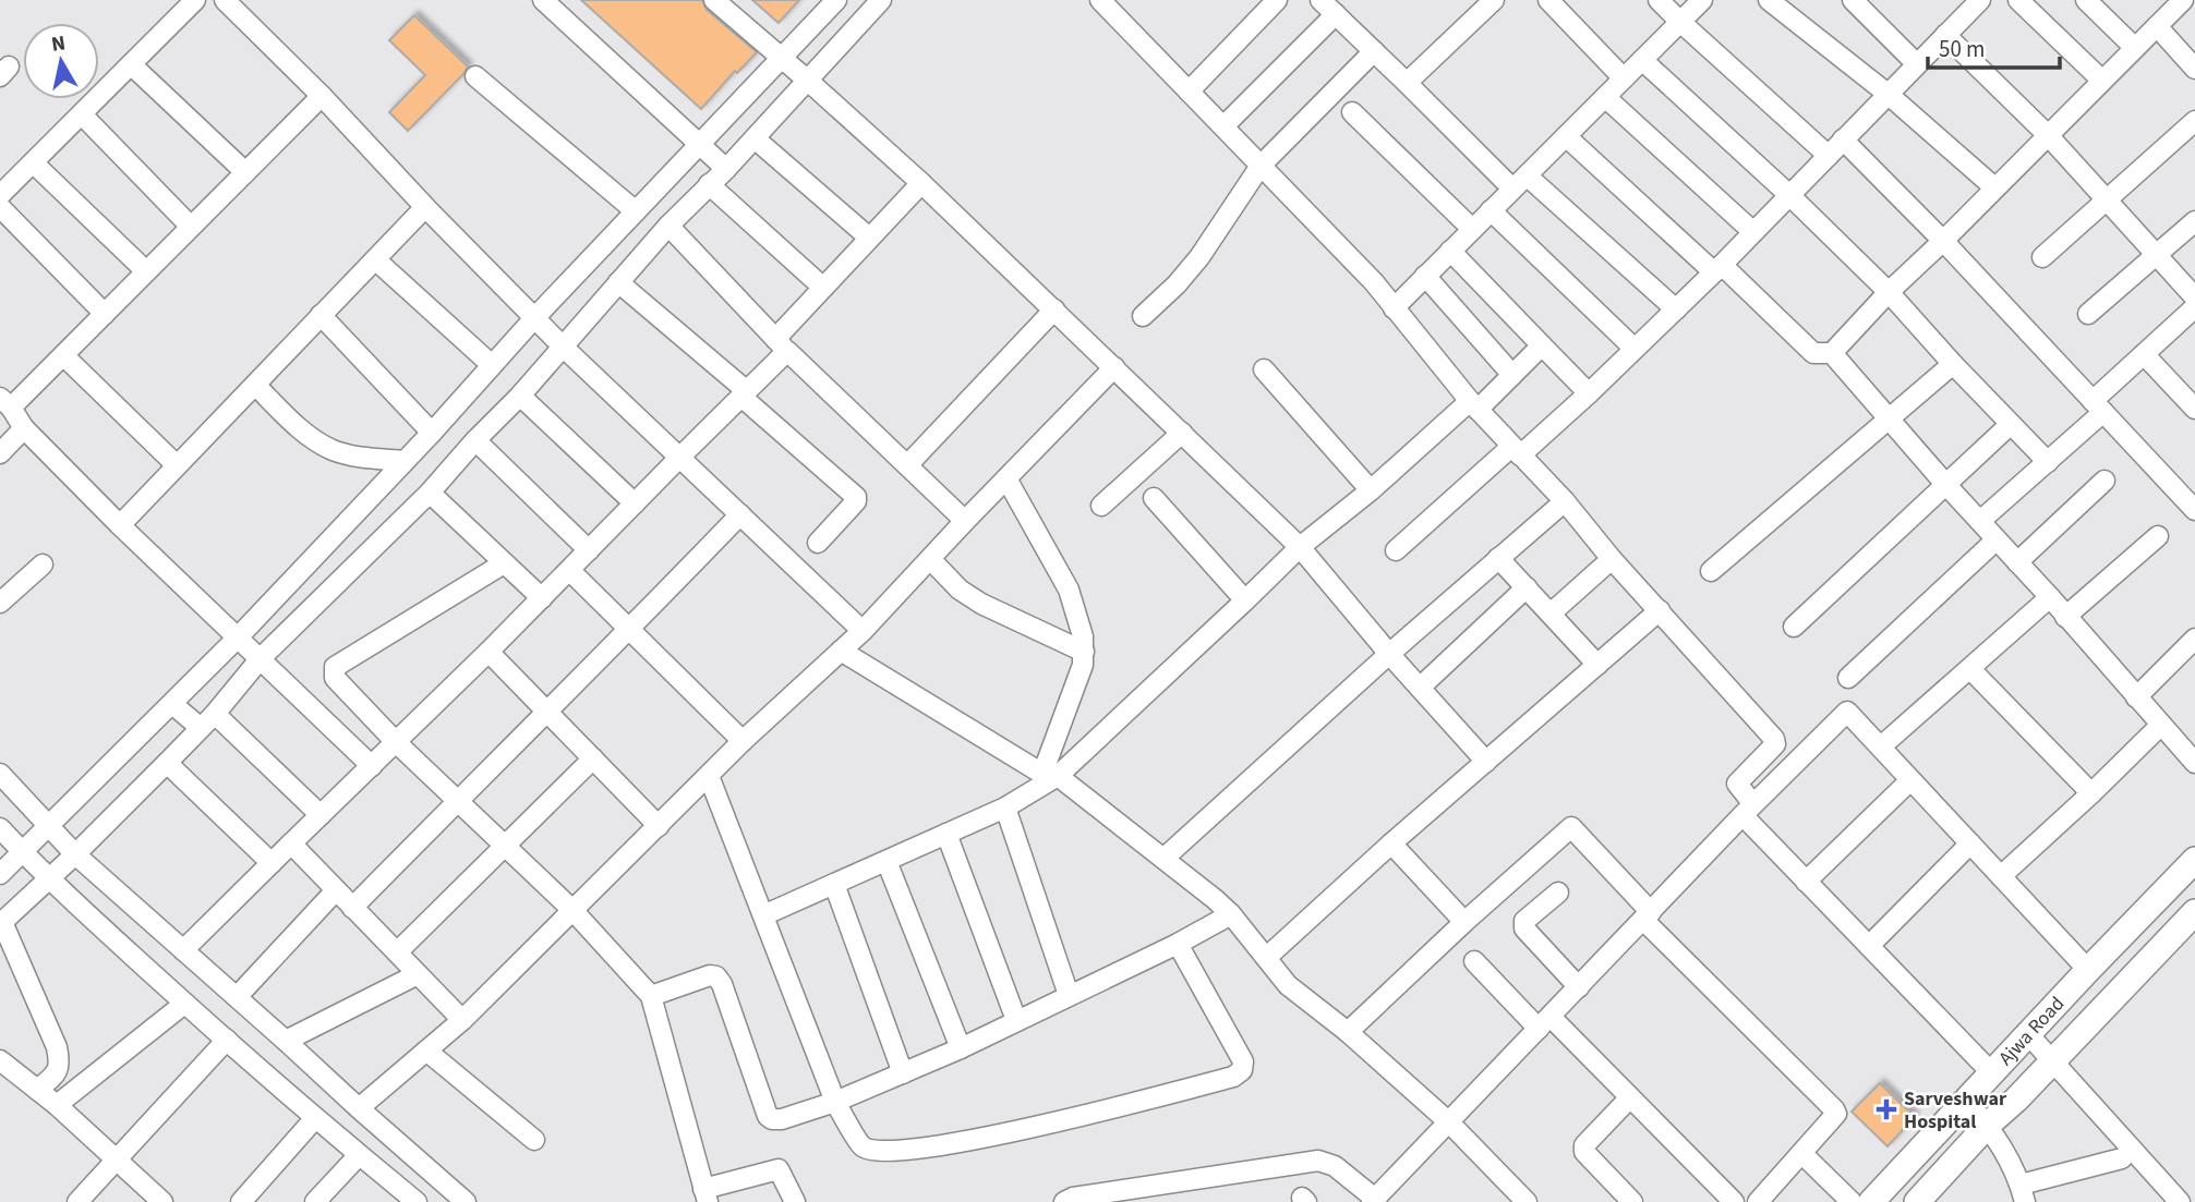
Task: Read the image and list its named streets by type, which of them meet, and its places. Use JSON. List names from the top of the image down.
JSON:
{
  "streets": {
    "main road": ["Ajwa Road"]
  },
  "places": {
    "health": ["Sarveshwar Hospital"]
  },
  "scale_bar": "50 m",
  "north": "top"
}
